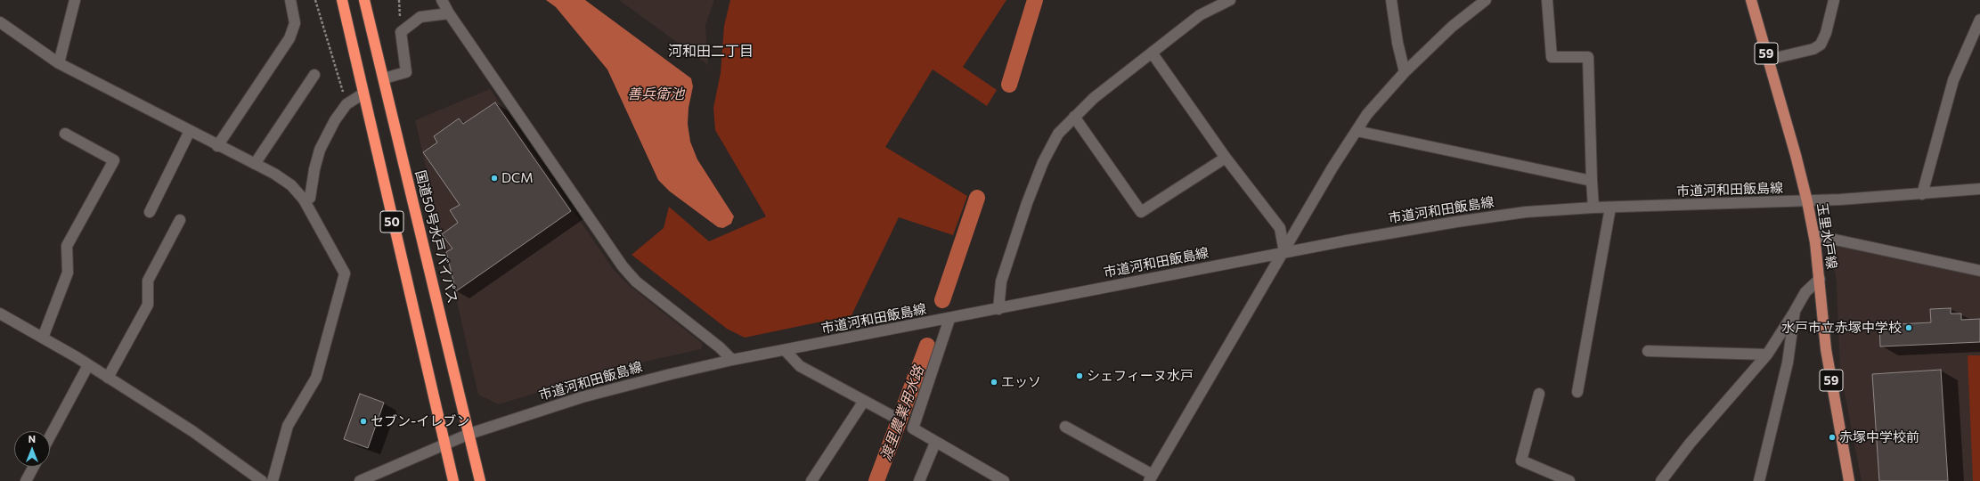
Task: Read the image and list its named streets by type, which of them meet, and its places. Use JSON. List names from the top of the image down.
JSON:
{
  "streets": {
    "highway": ["50", "国道50号水戸バイパス"],
    "main road": ["59", "玉里水戸線"],
    "street": ["市道河和田飯島線"]
  },
  "crossings": [
    ["市道河和田飯島線", "50"],
    ["市道河和田飯島線", "玉里水戸線"],
    ["市道河和田飯島線", "国道50号水戸バイパス"]
  ],
  "districts": ["河和田二丁目"],
  "water": ["善兵衛池", "渡里農業用水路"],
  "places": [
    "DCM",
    "水戸市立赤塚中学校",
    "シェフィーヌ水戸",
    "エッソ",
    "セブン-イレブン",
    "赤塚中学校前"
  ],
  "north": "top"
}
